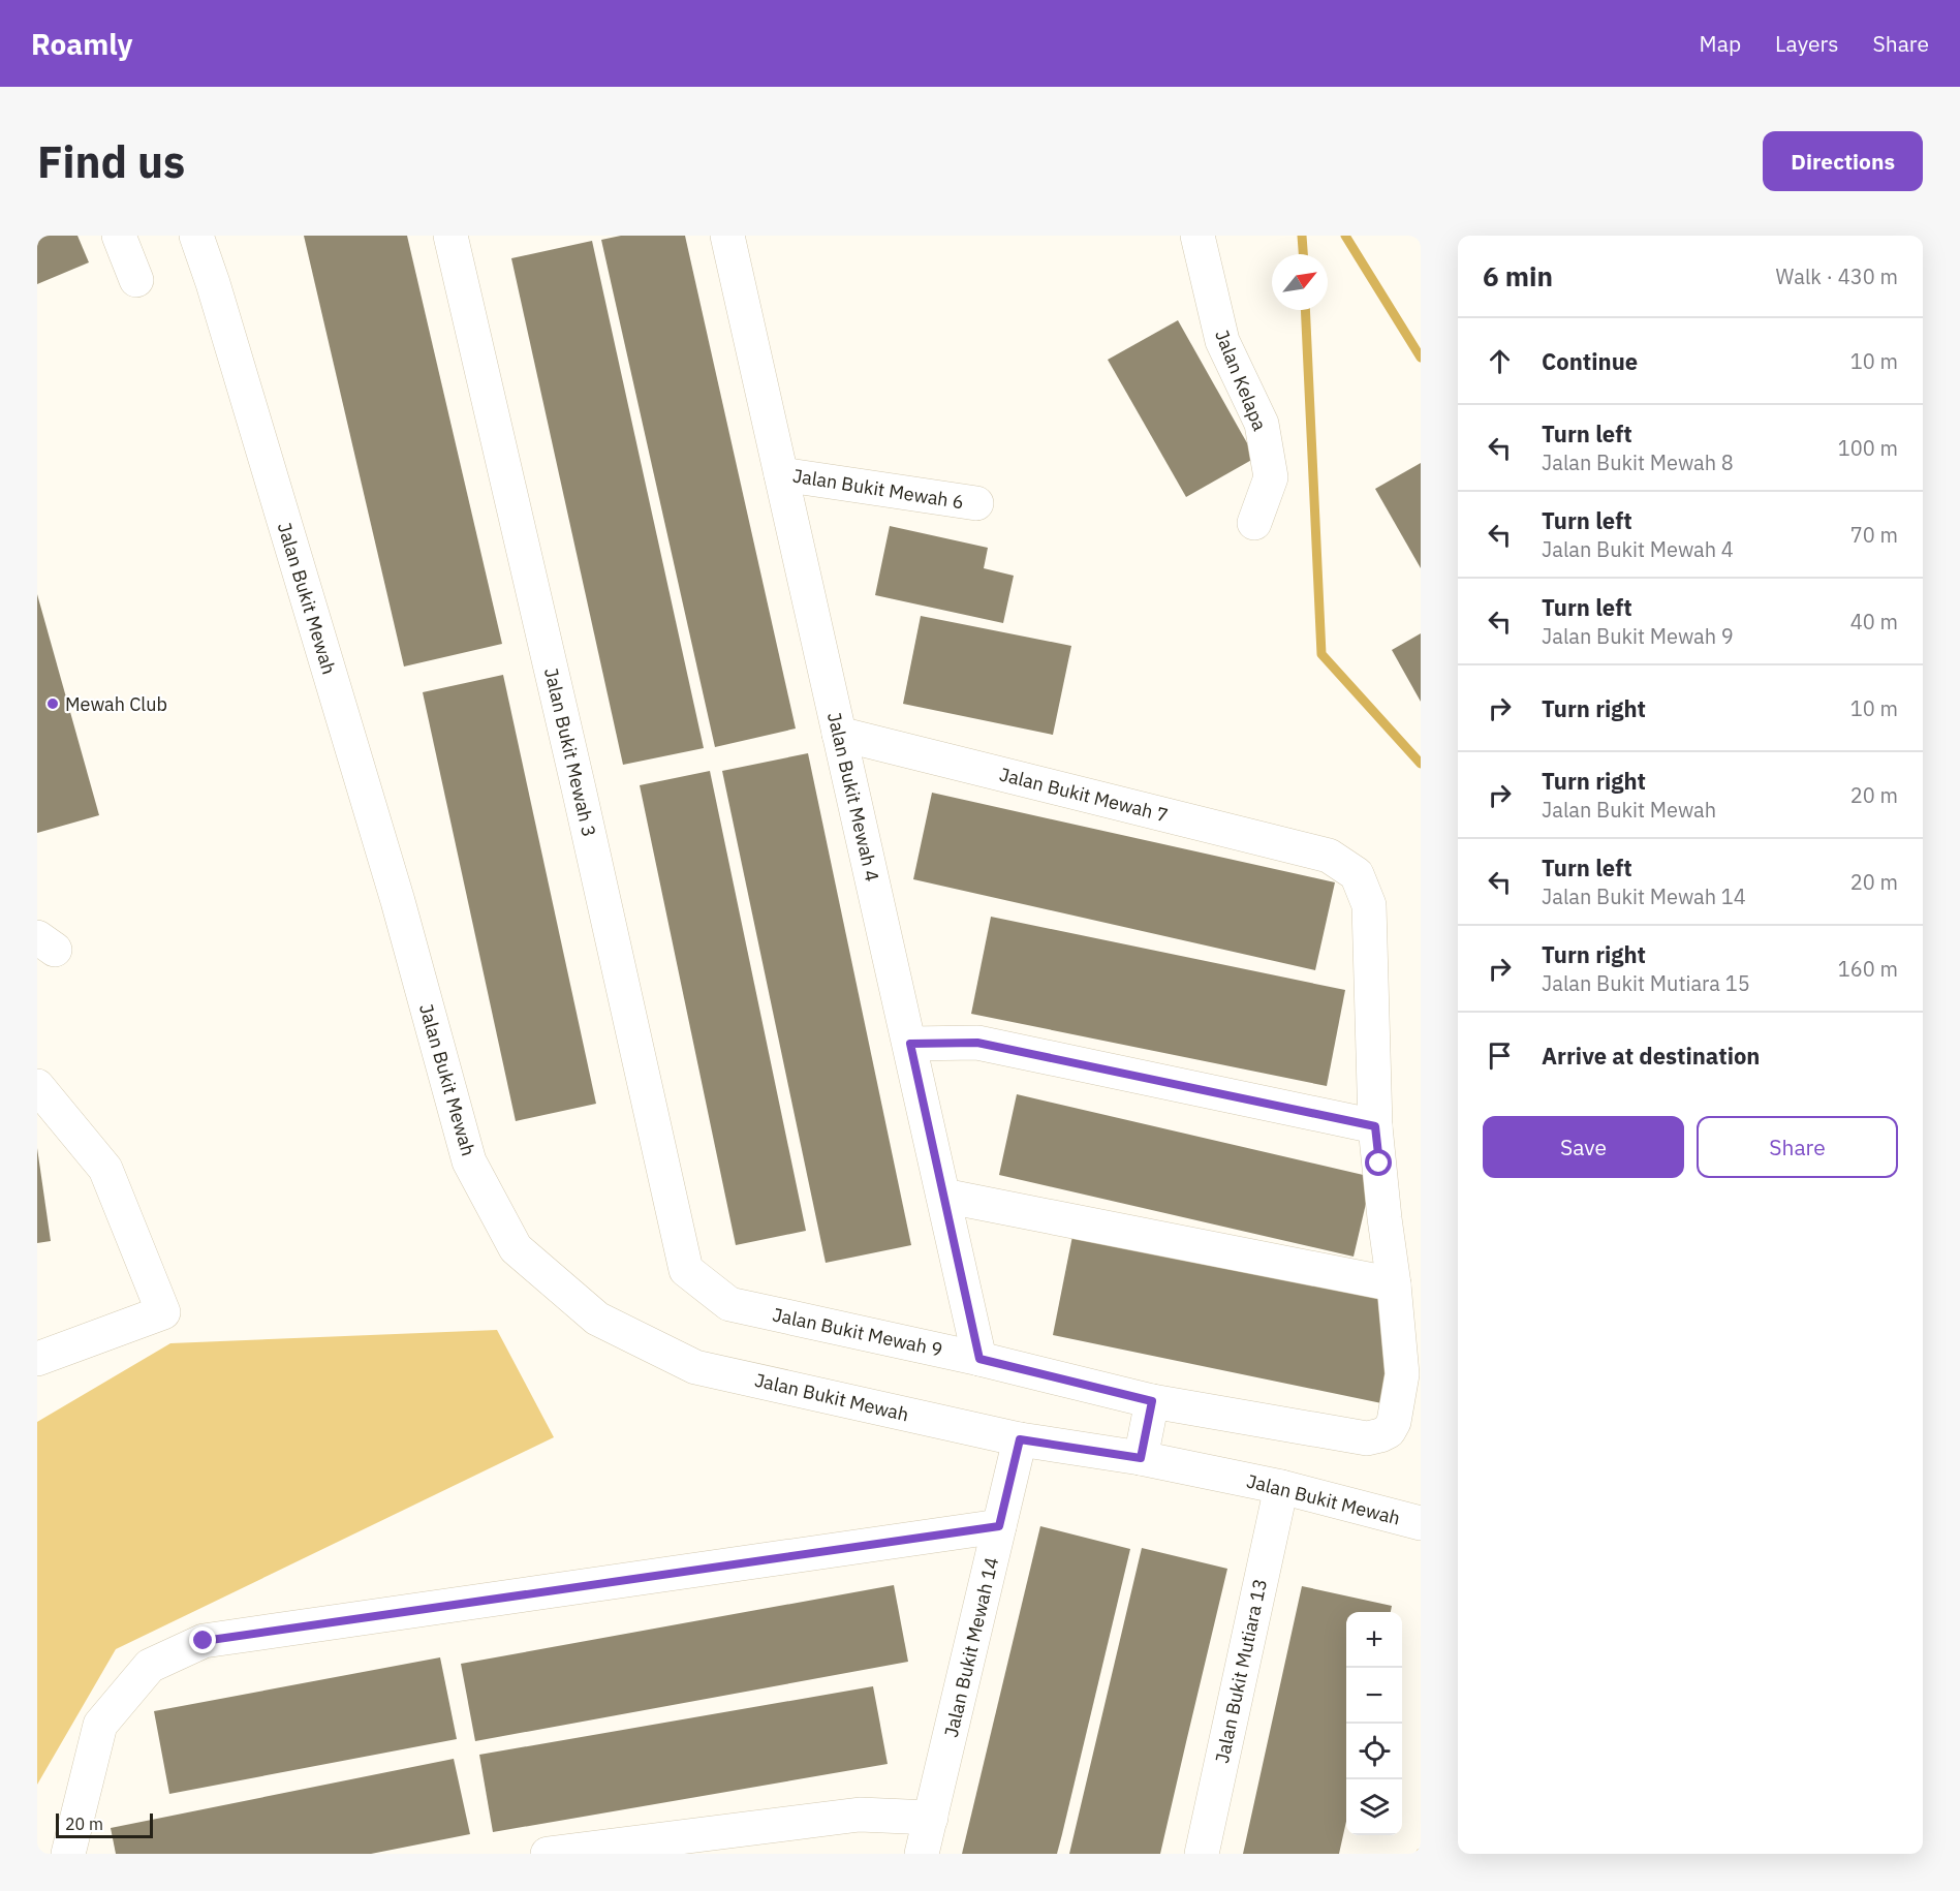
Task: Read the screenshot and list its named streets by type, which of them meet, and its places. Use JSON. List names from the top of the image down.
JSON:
{
  "streets": {
    "street": [
      "Jalan Kelapa",
      "Jalan Bukit Mewah 6",
      "Jalan Bukit Mewah",
      "Jalan Bukit Mewah 3",
      "Jalan Bukit Mewah 7",
      "Jalan Bukit Mewah 4",
      "Jalan Bukit Mewah 9",
      "Jalan Bukit Mewah 14",
      "Jalan Bukit Mutiara 13"
    ]
  },
  "crossings": [
    ["Jalan Bukit Mewah 6", "Jalan Bukit Mewah 4"],
    ["Jalan Bukit Mewah", "Jalan Bukit Mewah 14"],
    ["Jalan Bukit Mewah", "Jalan Bukit Mutiara 13"],
    ["Jalan Bukit Mewah 3", "Jalan Bukit Mewah 9"],
    ["Jalan Bukit Mewah 7", "Jalan Bukit Mewah 4"],
    ["Jalan Bukit Mewah 7", "Jalan Bukit Mewah 9"],
    ["Jalan Bukit Mewah 4", "Jalan Bukit Mewah 9"]
  ],
  "places": ["Mewah Club"],
  "scale_bar": "20 m",
  "north": "top right",
  "page": {
    "header": "Roamly",
    "nav": ["Map", "Layers", "Share"],
    "buttons": [
      "Directions",
      ["Save", "Share"]
    ],
    "title": "Find us",
    "heading": ["6 min", "Walk · 430 m"],
    "list": [
      ["Continue", "10 m"],
      ["Turn left", "Jalan Bukit Mewah 8", "100 m"],
      ["Turn left", "Jalan Bukit Mewah 4", "70 m"],
      ["Turn left", "Jalan Bukit Mewah 9", "40 m"],
      ["Turn right", "10 m"],
      ["Turn right", "Jalan Bukit Mewah", "20 m"],
      ["Turn left", "Jalan Bukit Mewah 14", "20 m"],
      ["Turn right", "Jalan Bukit Mutiara 15", "160 m"],
      "Arrive at destination"
    ],
    "map_buttons": ["+", "−"],
    "scale": "20 m"
  }
}
